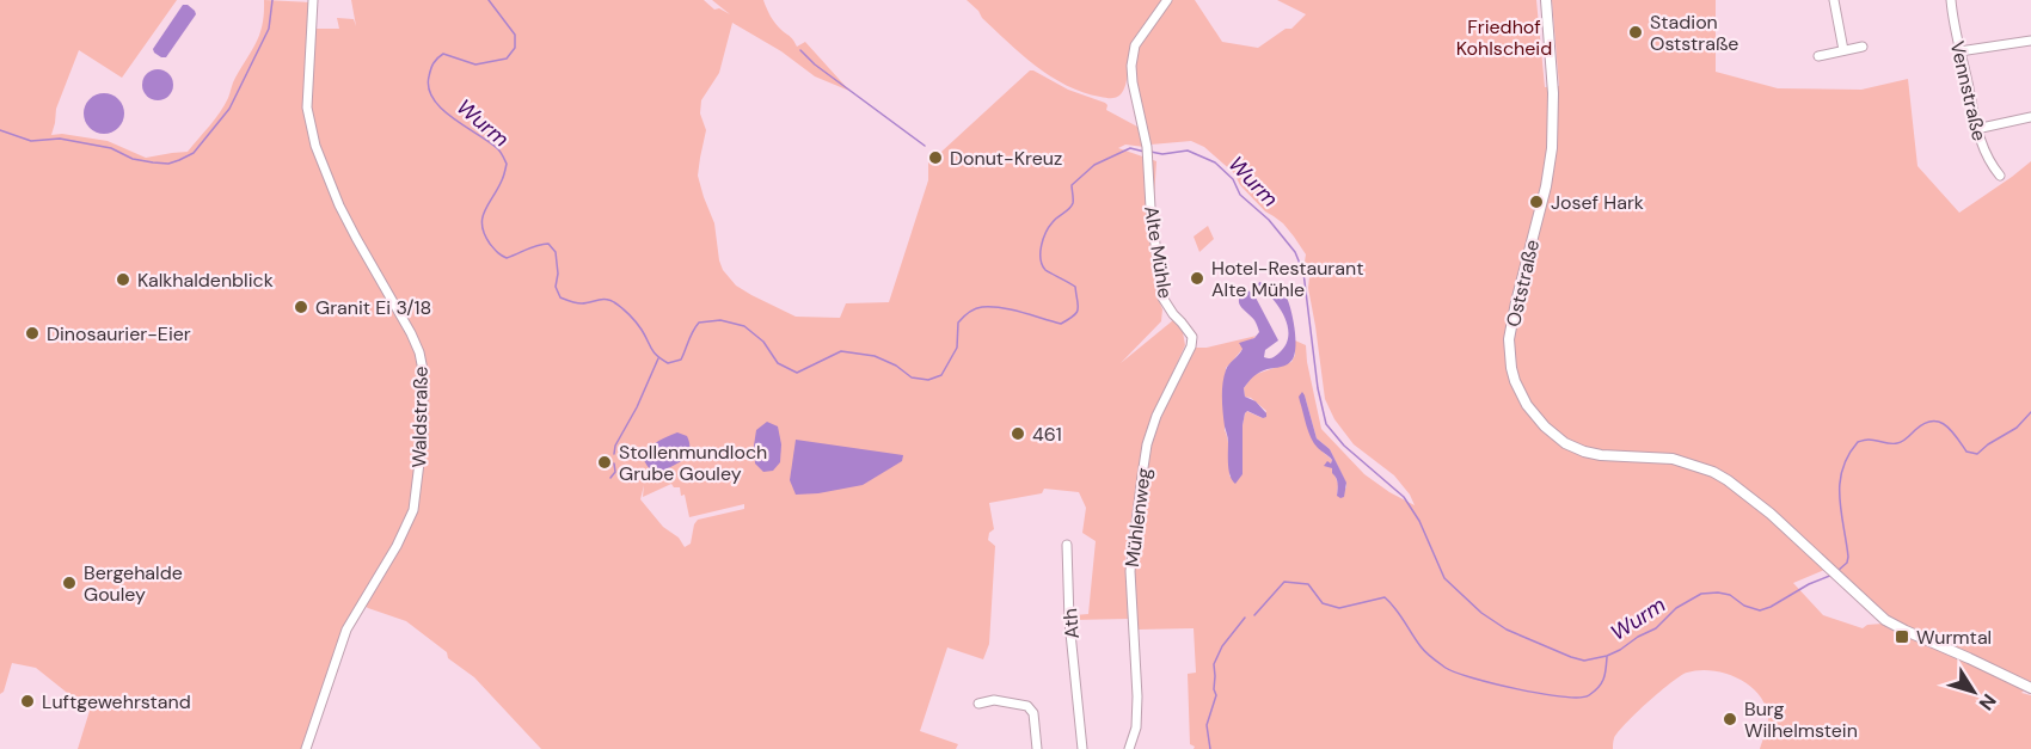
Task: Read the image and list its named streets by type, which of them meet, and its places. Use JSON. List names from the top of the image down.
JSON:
{
  "streets": {
    "street": [
      "Vennstraße",
      "Alte Mühle",
      "Oststraße",
      "Waldstraße",
      "Mühlenweg",
      "Ath"
    ]
  },
  "crossings": [
    ["Alte Mühle", "Mühlenweg"]
  ],
  "water": ["Wurm"],
  "parks": ["Friedhof Kohlscheid"],
  "places": {
    "other": [
      "Stadion Oststraße",
      "Donut-Kreuz",
      "Josef Hark",
      "Hotel-Restaurant Alte Mühle",
      "Kalkhaldenblick",
      "Granit Ei 3/18",
      "Dinosaurier-Eier",
      "461",
      "Stollenmundloch Grube Gouley",
      "Bergehalde Gouley",
      "Luftgewehrstand",
      "Burg Wilhelmstein"
    ],
    "transit": ["Wurmtal"]
  },
  "north": "bottom right"
}
